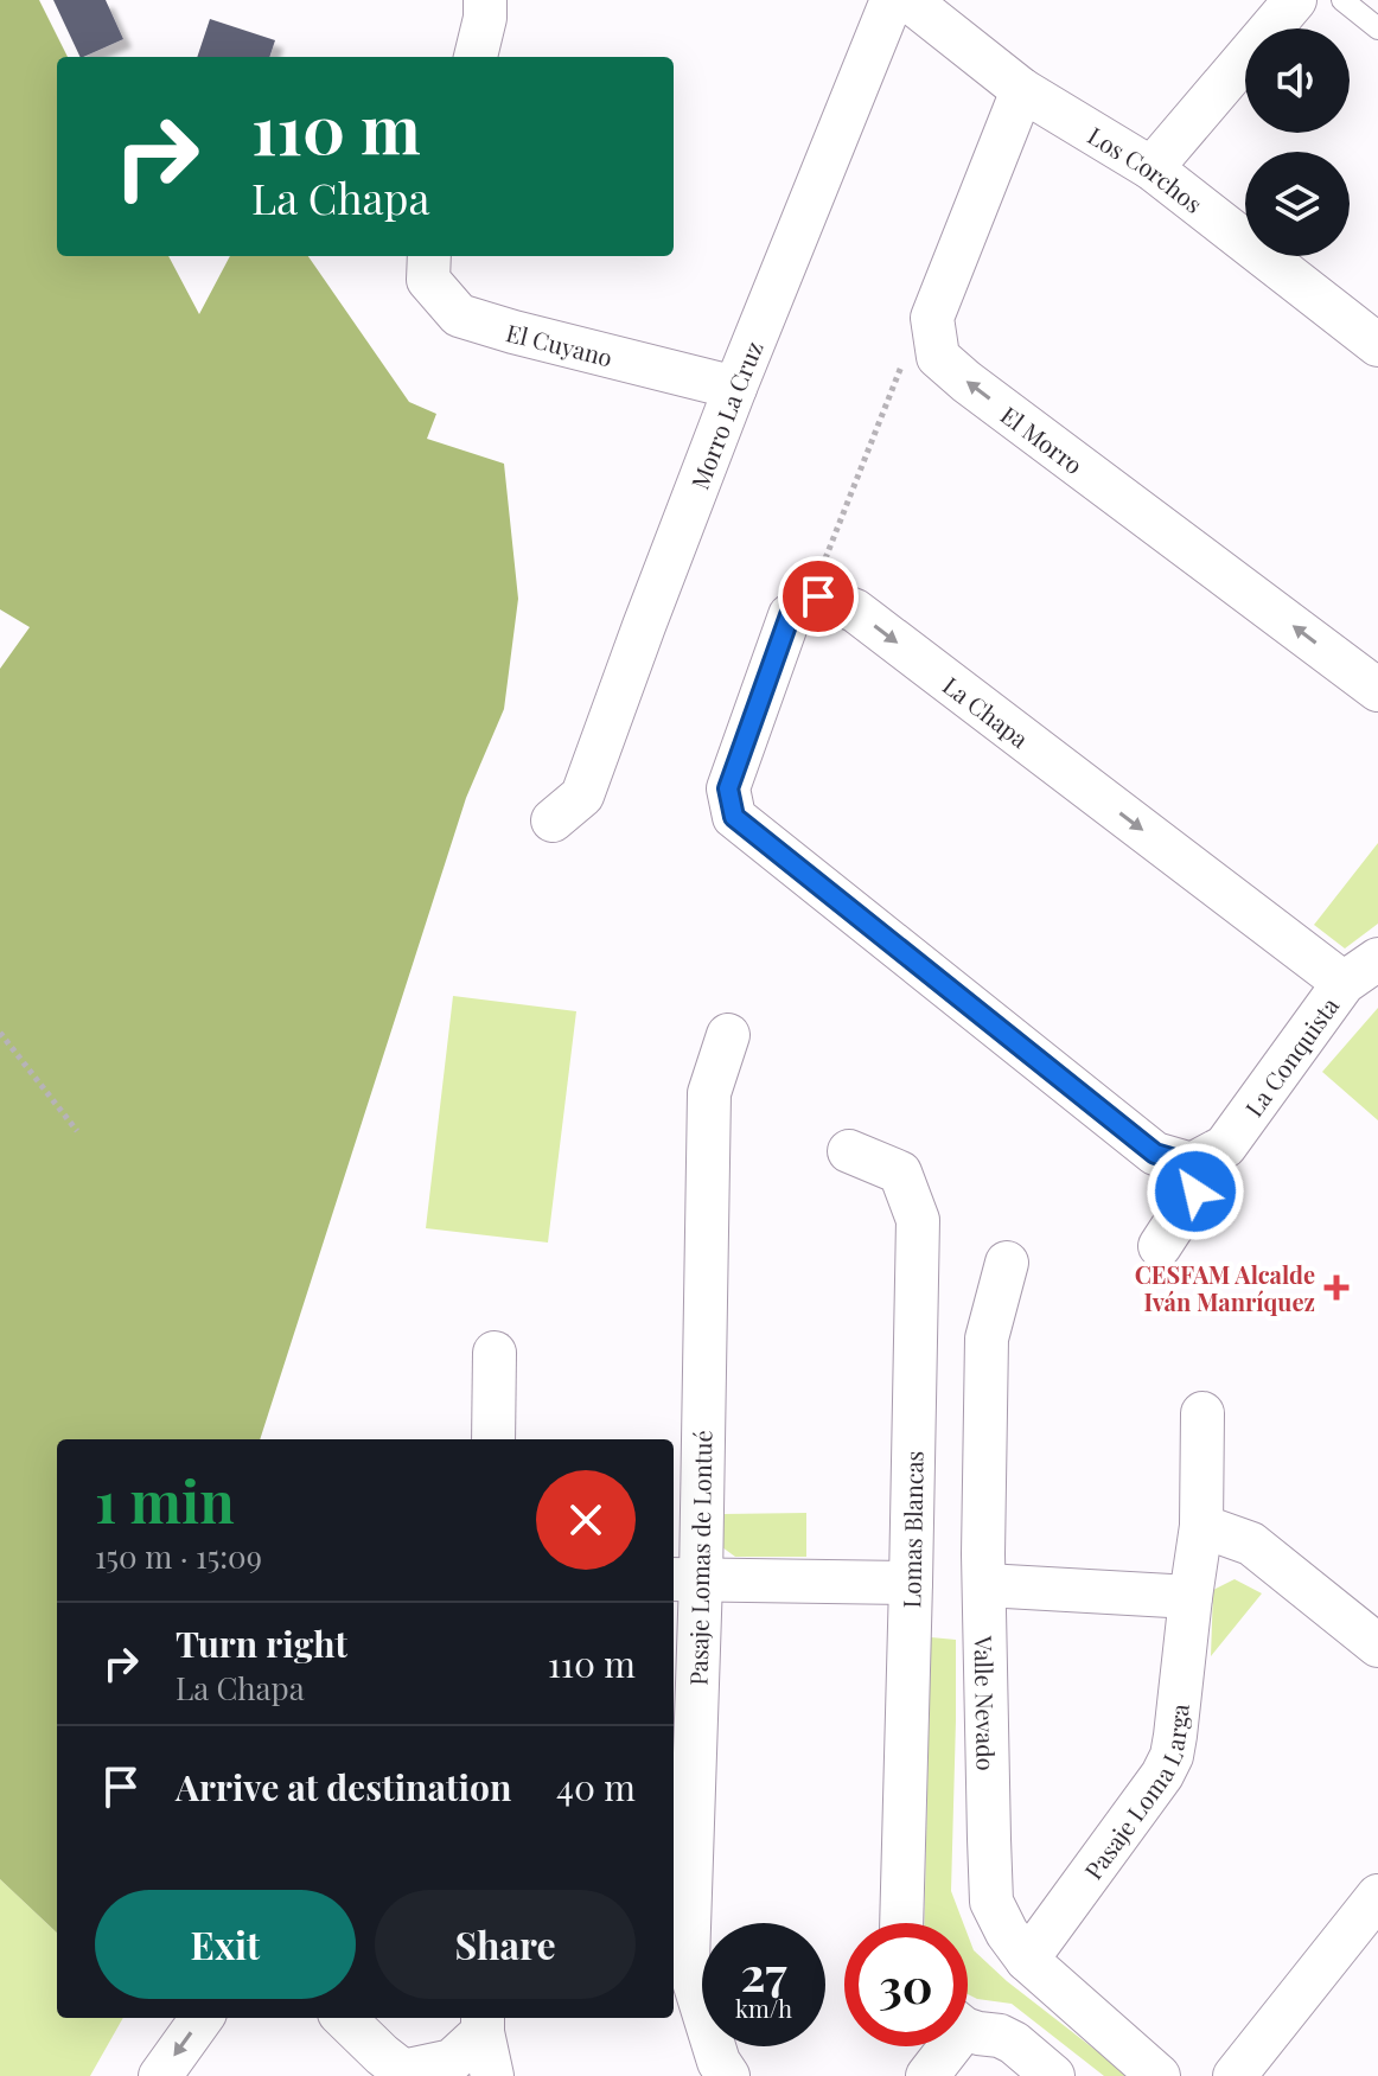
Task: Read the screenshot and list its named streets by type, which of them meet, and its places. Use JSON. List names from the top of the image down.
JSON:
{
  "streets": {
    "street": [
      "Los Corchos",
      "El Cuyano",
      "Morro La Cruz",
      "El Morro",
      "La Chapa",
      "La Conquista",
      "Lomas Blancas",
      "Pasaje Lomas de Lontué",
      "Valle Nevado",
      "Pasaje Loma Larga"
    ]
  },
  "crossings": [
    ["El Cuyano", "Morro La Cruz"],
    ["La Chapa", "La Conquista"],
    ["Valle Nevado", "Pasaje Loma Larga"]
  ],
  "one_way": ["El Morro", "La Chapa"],
  "places": {
    "health": ["CESFAM Alcalde Iván Manríquez"]
  },
  "page": {
    "turn": ["110 m", "La Chapa"],
    "heading": ["1 min", "150 m · 15:09"],
    "list": [
      {
        "name": "Turn right",
        "note": "La Chapa",
        "value": "110 m"
      },
      {
        "name": "Arrive at destination",
        "value": "40 m"
      }
    ],
    "buttons": ["Exit", "Share"],
    "speed": "27 km/h",
    "limit": "30"
  }
}
